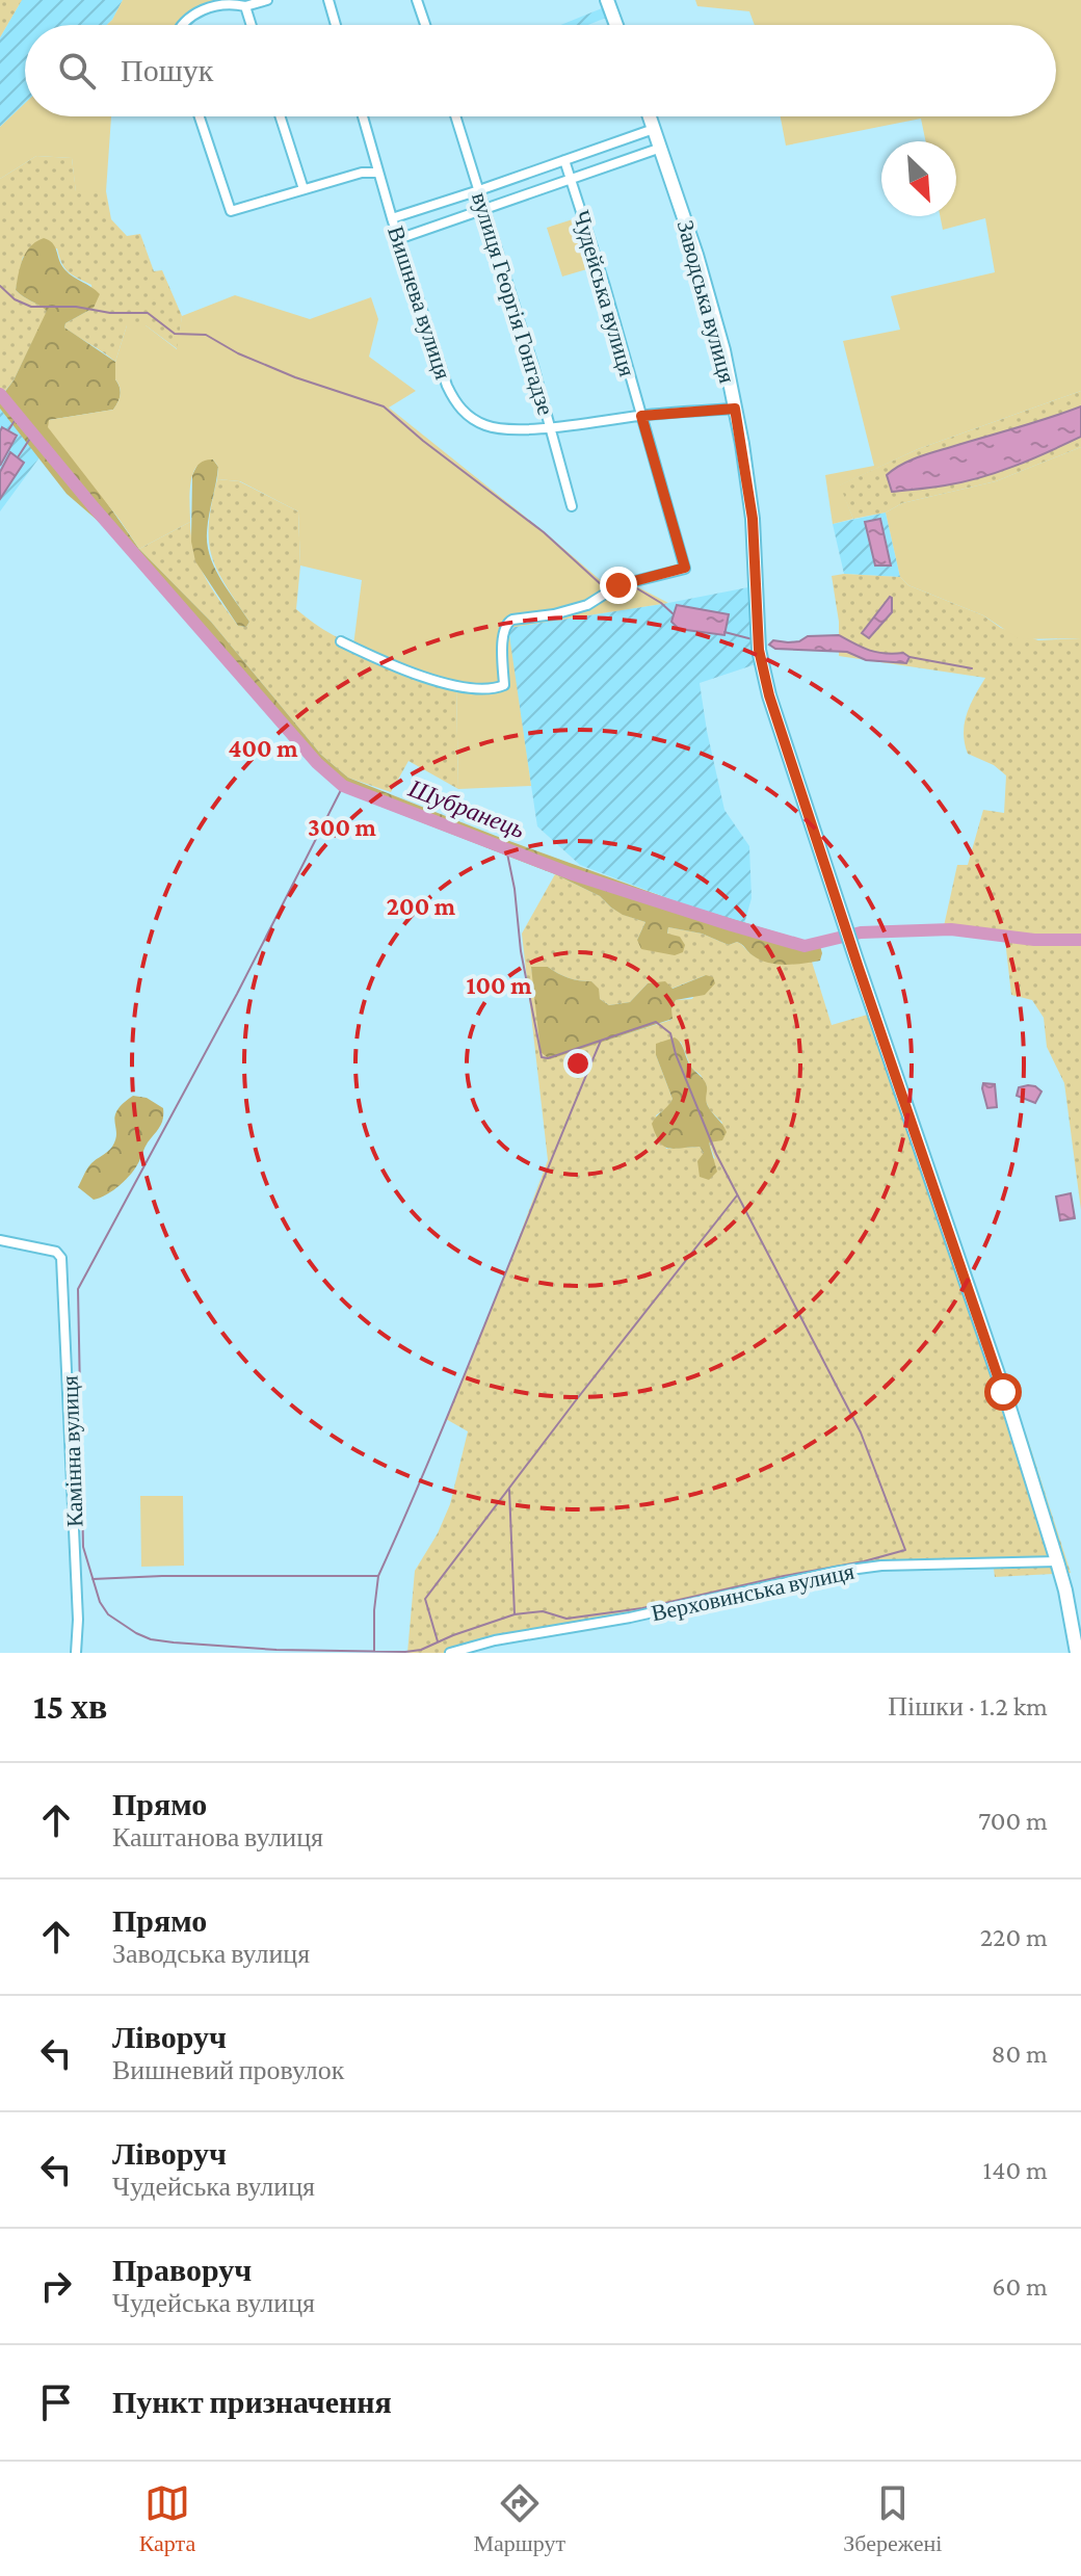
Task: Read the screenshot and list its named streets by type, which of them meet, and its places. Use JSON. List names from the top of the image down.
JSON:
{
  "streets": {
    "main road": ["Заводська вулиця"],
    "street": [
      "Чудейська вулиця",
      "Вишнева вулиця",
      "вулиця Георгія Гонгадзе",
      "Камінна вулиця",
      "Верховинська вулиця"
    ]
  },
  "crossings": [
    ["Чудейська вулиця", "Вишнева вулиця"],
    ["Заводська вулиця", "Вишнева вулиця"],
    ["Заводська вулиця", "Верховинська вулиця"],
    ["Вишнева вулиця", "вулиця Георгія Гонгадзе"]
  ],
  "water": ["Шубранець"],
  "north": "bottom right",
  "page": {
    "search": "Пошук",
    "heading": ["15 хв", "Пішки · 1.2 km"],
    "list": [
      ["Прямо", "Каштанова вулиця", "700 m"],
      ["Прямо", "Заводська вулиця", "220 m"],
      ["Ліворуч", "Вишневий провулок", "80 m"],
      ["Ліворуч", "Чудейська вулиця", "140 m"],
      ["Праворуч", "Чудейська вулиця", "60 m"],
      "Пункт призначення"
    ],
    "nav": ["Карта", "Маршрут", "Збережені"]
  },
  "rings": [
    "400 m",
    "300 m",
    "200 m",
    "100 m"
  ]
}
